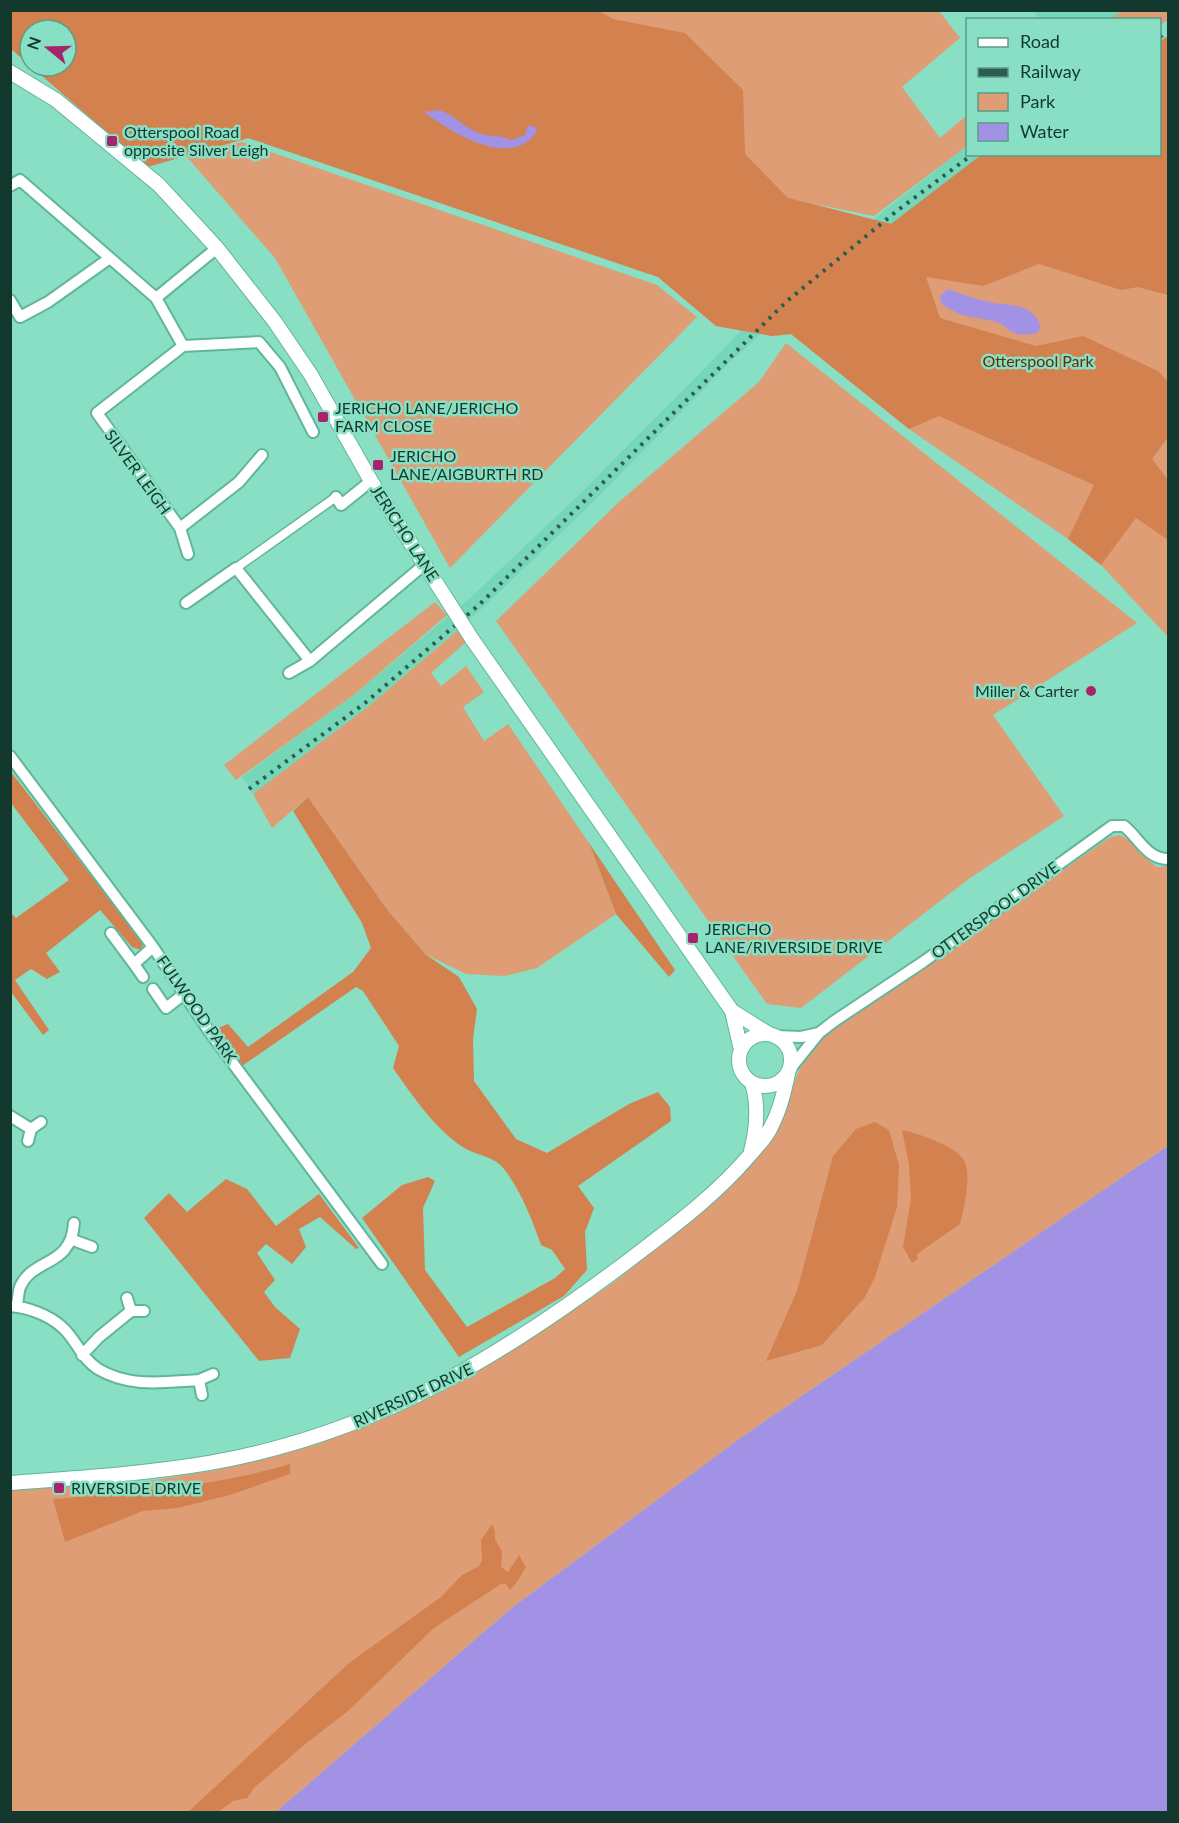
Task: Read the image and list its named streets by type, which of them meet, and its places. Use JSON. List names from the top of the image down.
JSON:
{
  "streets": {
    "street": [
      "SILVER LEIGH",
      "JERICHO LANE",
      "OTTERSPOOL DRIVE",
      "FULWOOD PARK",
      "RIVERSIDE DRIVE"
    ]
  },
  "crossings": [
    ["JERICHO LANE", "OTTERSPOOL DRIVE"],
    ["JERICHO LANE", "RIVERSIDE DRIVE"],
    ["OTTERSPOOL DRIVE", "RIVERSIDE DRIVE"]
  ],
  "parks": ["Otterspool Park"],
  "places": {
    "transit": [
      "Otterspool Road opposite Silver Leigh",
      "JERICHO LANE/JERICHO FARM CLOSE",
      "JERICHO LANE/AIGBURTH RD",
      "JERICHO LANE/RIVERSIDE DRIVE",
      "RIVERSIDE DRIVE"
    ],
    "other": ["Miller & Carter"]
  },
  "legend": [
    "Road",
    "Railway",
    "Park",
    "Water"
  ],
  "north": "left"
}
